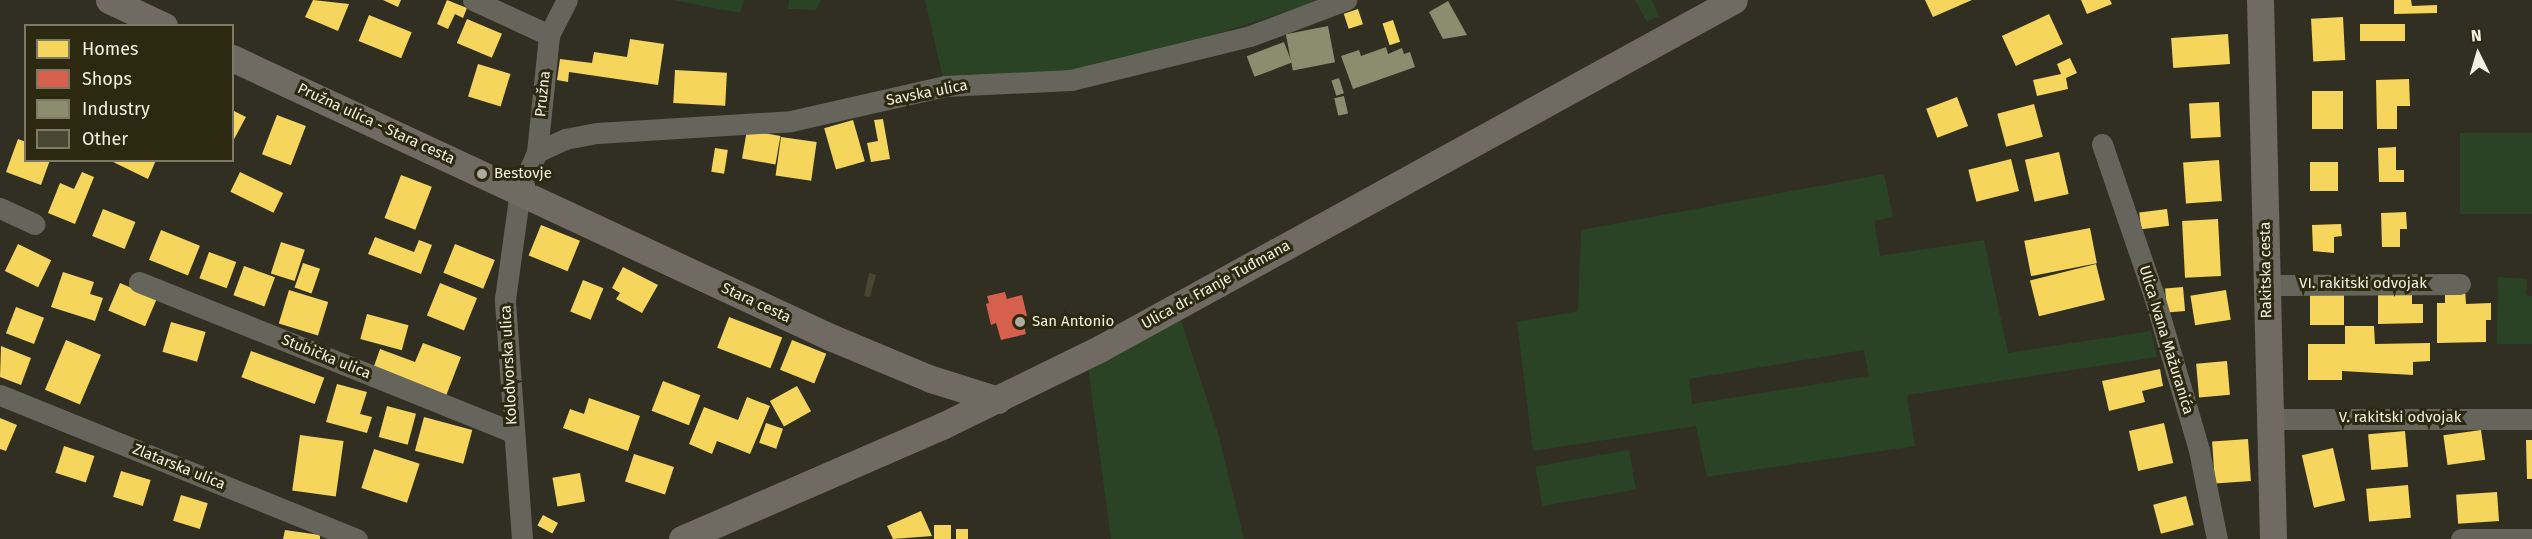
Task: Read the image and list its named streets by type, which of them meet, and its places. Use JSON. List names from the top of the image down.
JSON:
{
  "streets": {
    "main road": [
      "Pružna ulica - Stara cesta",
      "Rakitska cesta",
      "Ulica dr. Franje Tuđmana",
      "Stara cesta"
    ],
    "street": [
      "Savska ulica",
      "Pružna",
      "VI. rakitski odvojak",
      "Ulica Ivana Mažuranića",
      "Stubička ulica",
      "Kolodvorska ulica",
      "V. rakitski odvojak",
      "Zlatarska ulica"
    ]
  },
  "crossings": [
    ["Savska ulica", "Pružna"],
    ["Pružna", "Pružna ulica - Stara cesta"],
    ["Pružna", "Stara cesta"],
    ["Pružna", "Kolodvorska ulica"],
    ["Pružna ulica - Stara cesta", "Stara cesta"],
    ["Pružna ulica - Stara cesta", "Kolodvorska ulica"],
    ["Rakitska cesta", "VI. rakitski odvojak"],
    ["Rakitska cesta", "V. rakitski odvojak"],
    ["Ulica dr. Franje Tuđmana", "Stara cesta"],
    ["Stara cesta", "Kolodvorska ulica"],
    ["Stubička ulica", "Kolodvorska ulica"]
  ],
  "places": ["Bestovje", "San Antonio"],
  "legend": [
    "Homes",
    "Shops",
    "Industry",
    "Other"
  ],
  "north": "top"
}
